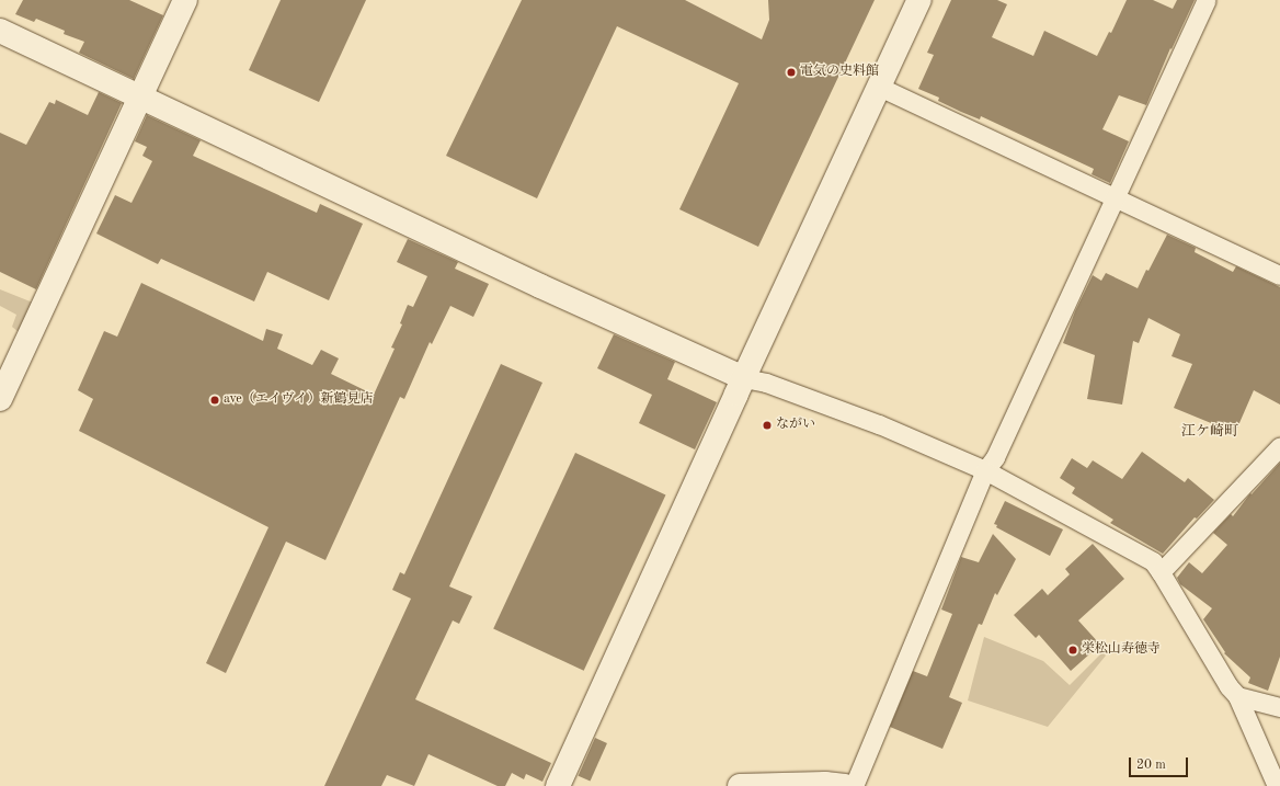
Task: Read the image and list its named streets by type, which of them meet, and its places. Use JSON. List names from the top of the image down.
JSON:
{
  "districts": ["江ケ崎町"],
  "places": [
    "電気の史料館",
    "ave（エイヴイ）新鶴見店",
    "ながい",
    "栄松山寿徳寺"
  ],
  "scale_bar": "20 m"
}
